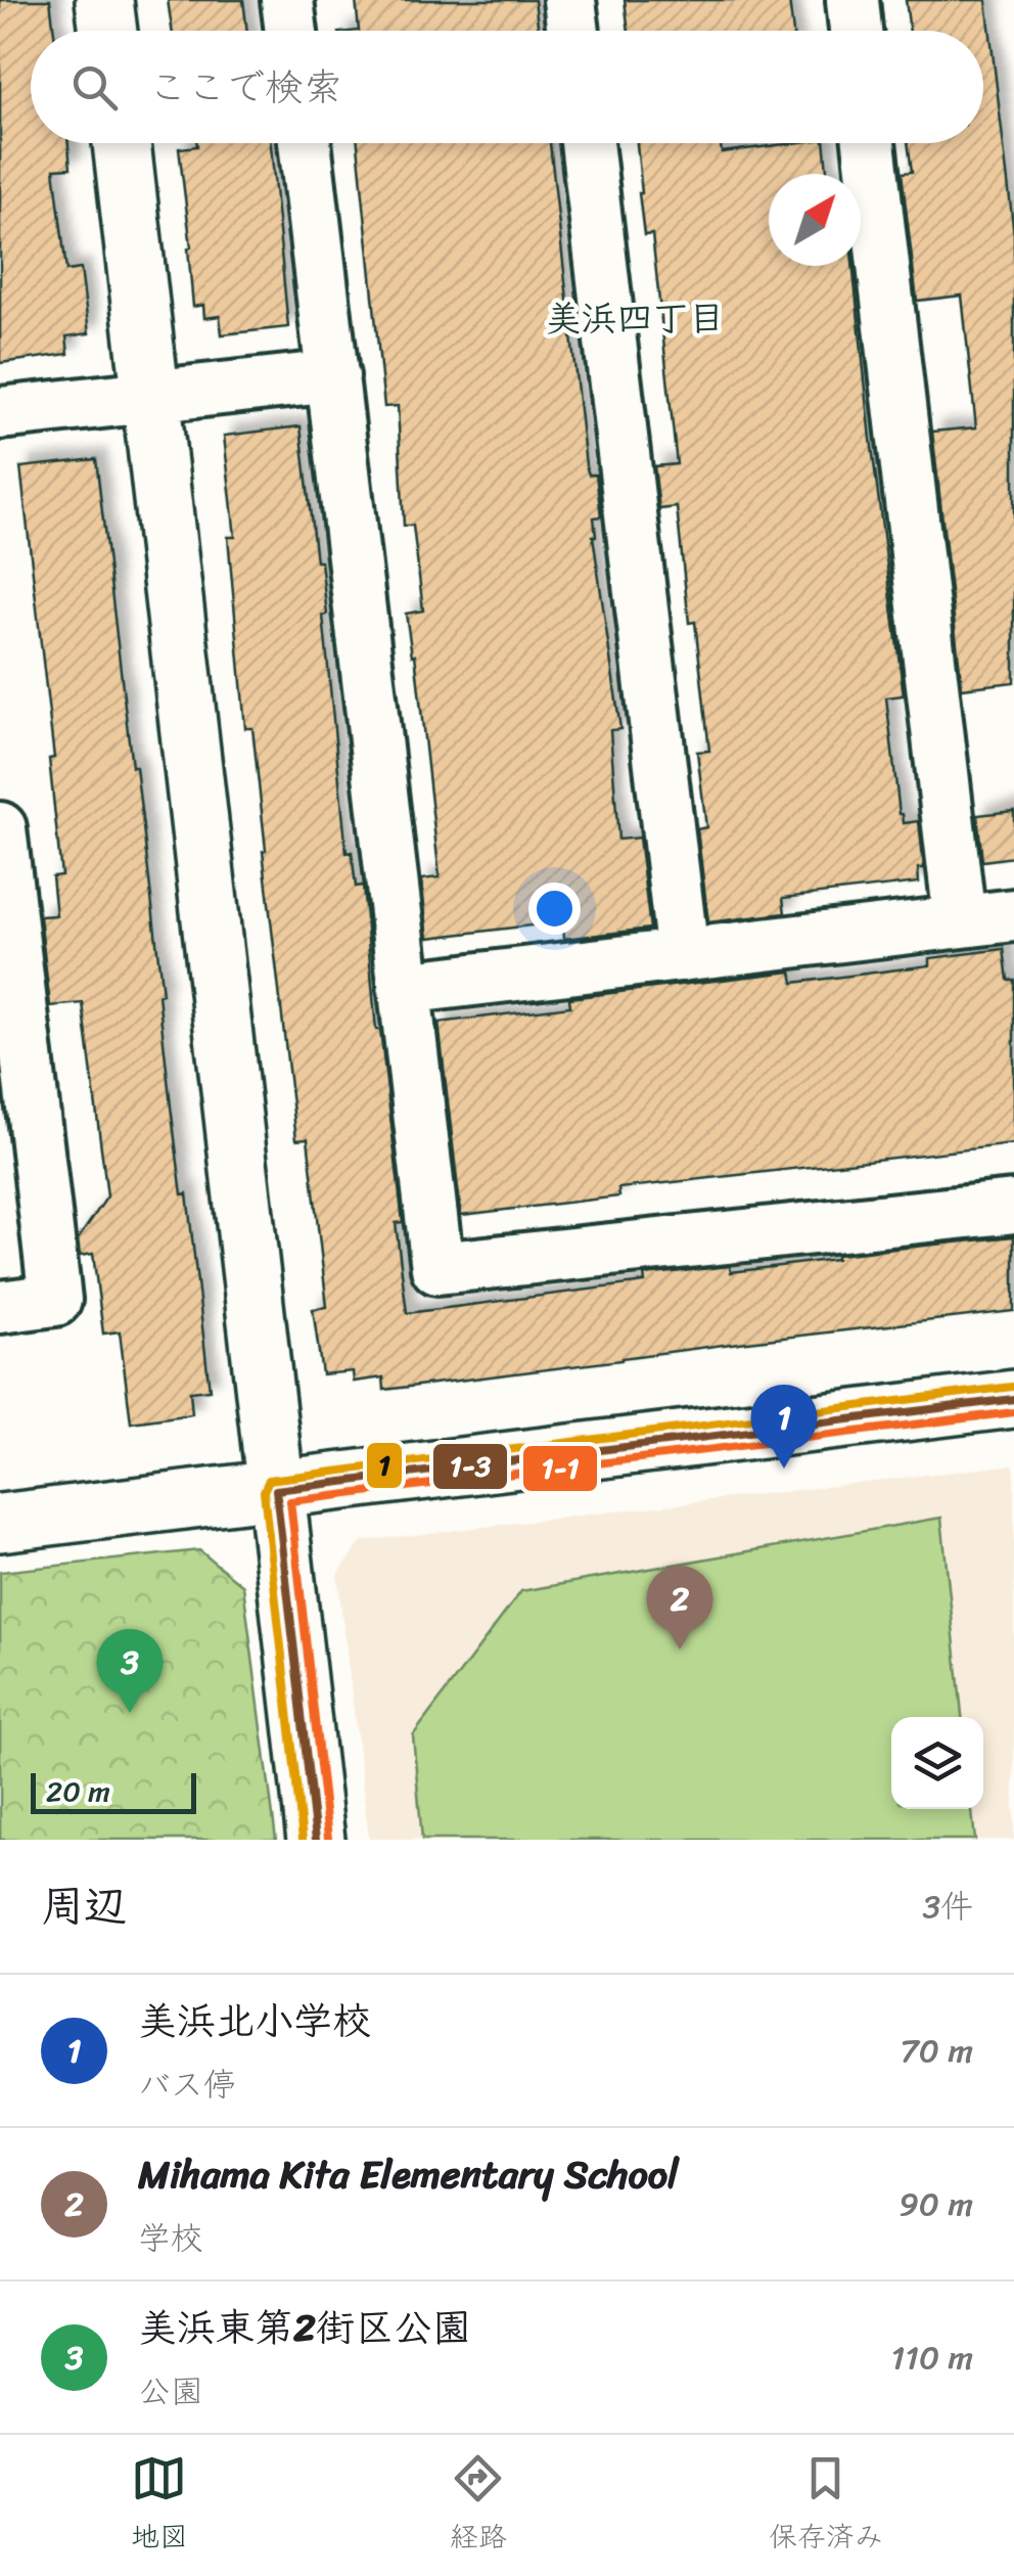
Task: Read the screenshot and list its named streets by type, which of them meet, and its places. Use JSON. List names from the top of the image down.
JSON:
{
  "districts": ["美浜四丁目"],
  "lines": ["transit line 1", "transit line 1-3", "transit line 1-1"],
  "scale_bar": "20 m",
  "north": "top right",
  "page": {
    "search": "ここで検索",
    "pins": ["1", "2", "3"],
    "scale": "20 m",
    "heading": ["周辺", "3件"],
    "list": [
      {
        "mark": "1",
        "name": "美浜北小学校",
        "note": "バス停",
        "value": "70 m"
      },
      {
        "mark": "2",
        "name": "Mihama Kita Elementary School",
        "note": "学校",
        "value": "90 m"
      },
      {
        "mark": "3",
        "name": "美浜東第2街区公園",
        "note": "公園",
        "value": "110 m"
      }
    ],
    "nav": ["地図", "経路", "保存済み"]
  }
}
